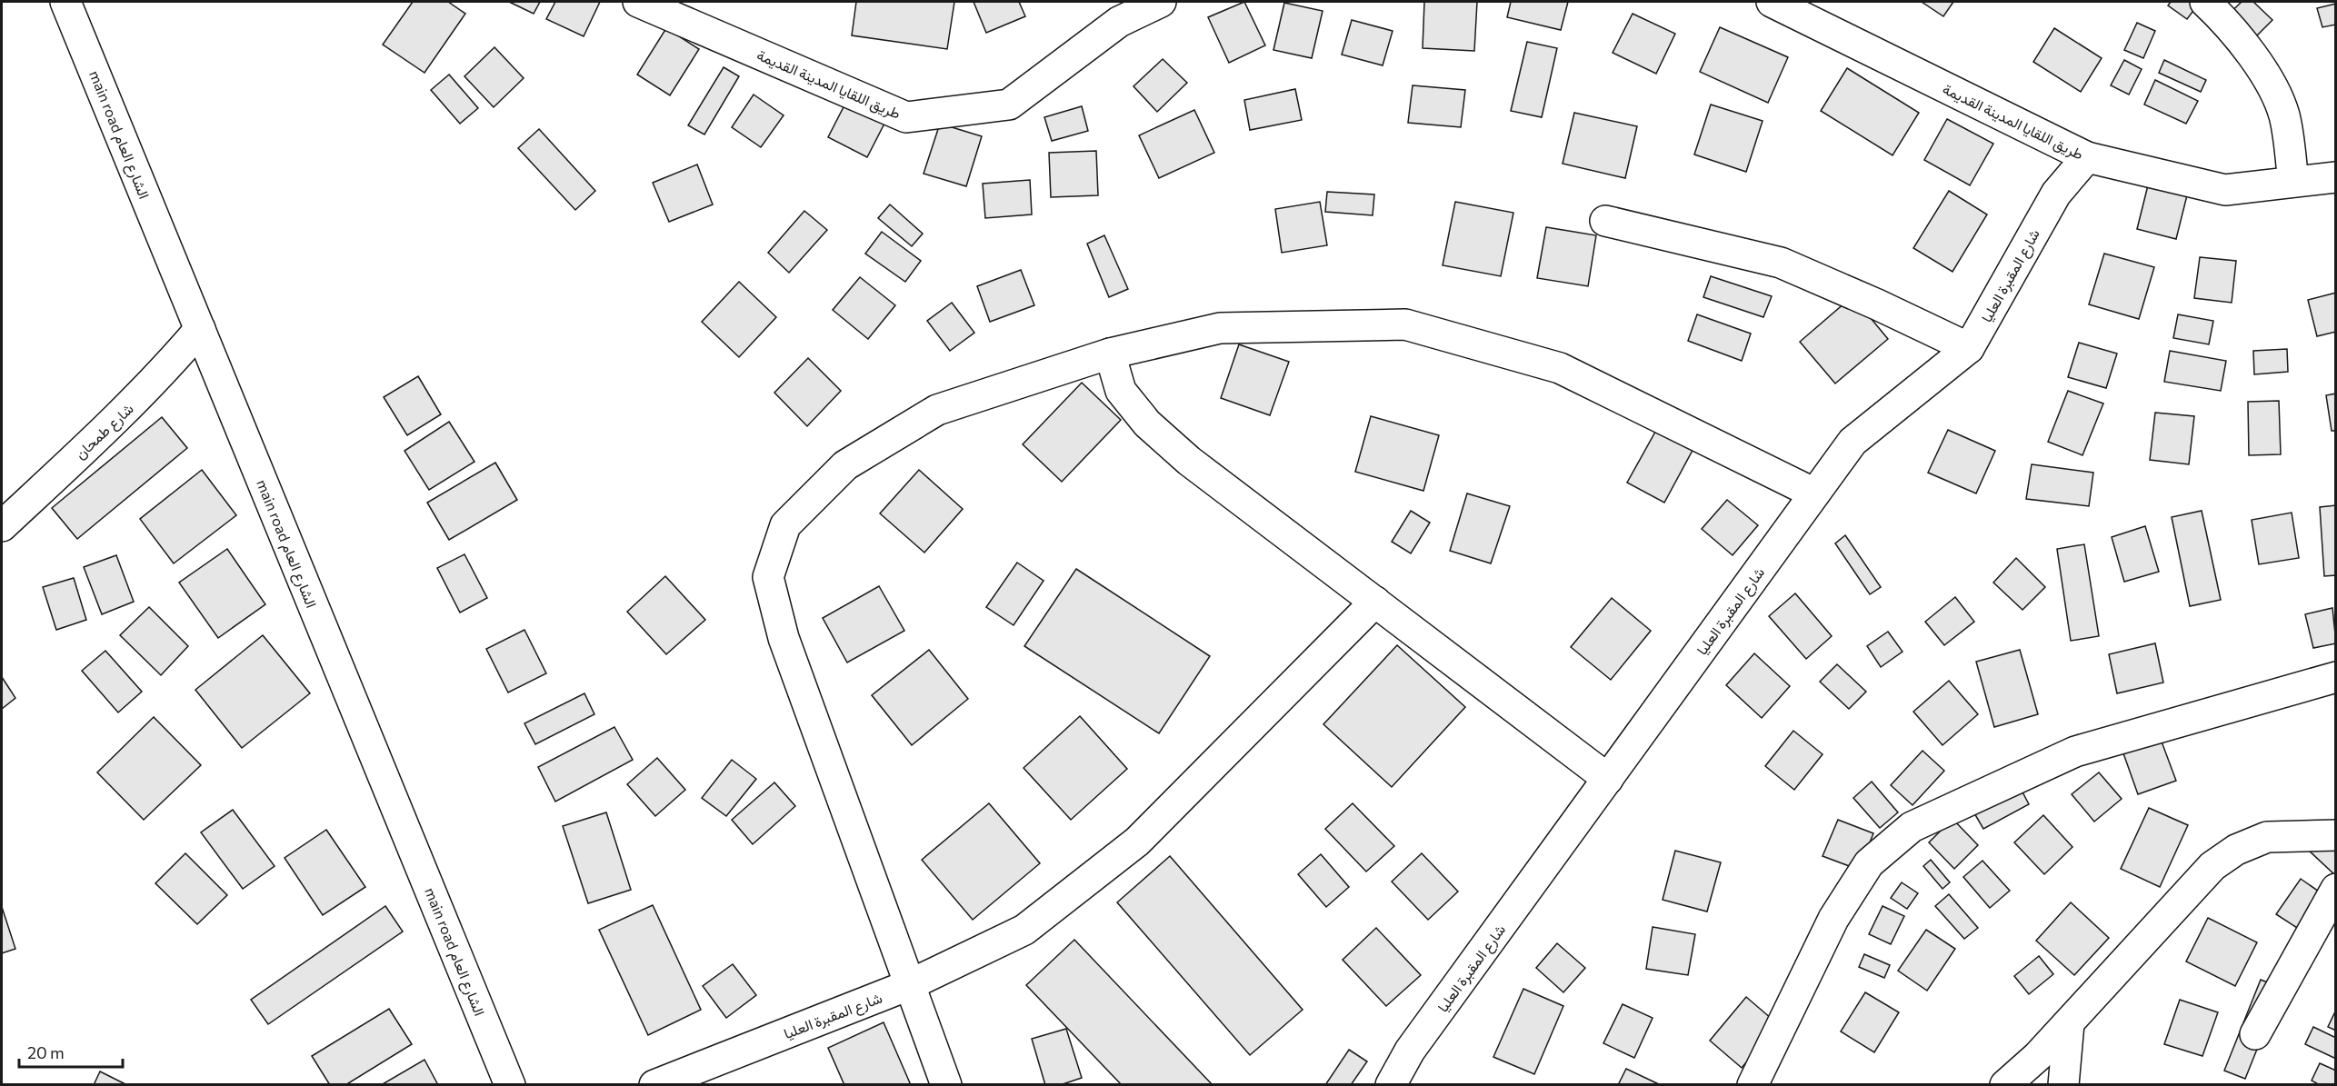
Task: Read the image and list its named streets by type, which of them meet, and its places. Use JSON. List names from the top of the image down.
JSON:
{
  "streets": {
    "street": [
      "طريق اللقايا المدينة القديمة",
      "main road الشارع العام",
      "شارع المقبرة العليا",
      "شارع طمحان"
    ]
  },
  "crossings": [
    ["طريق اللقايا المدينة القديمة", "شارع المقبرة العليا"],
    ["main road الشارع العام", "شارع طمحان"]
  ],
  "scale_bar": "20 m"
}
